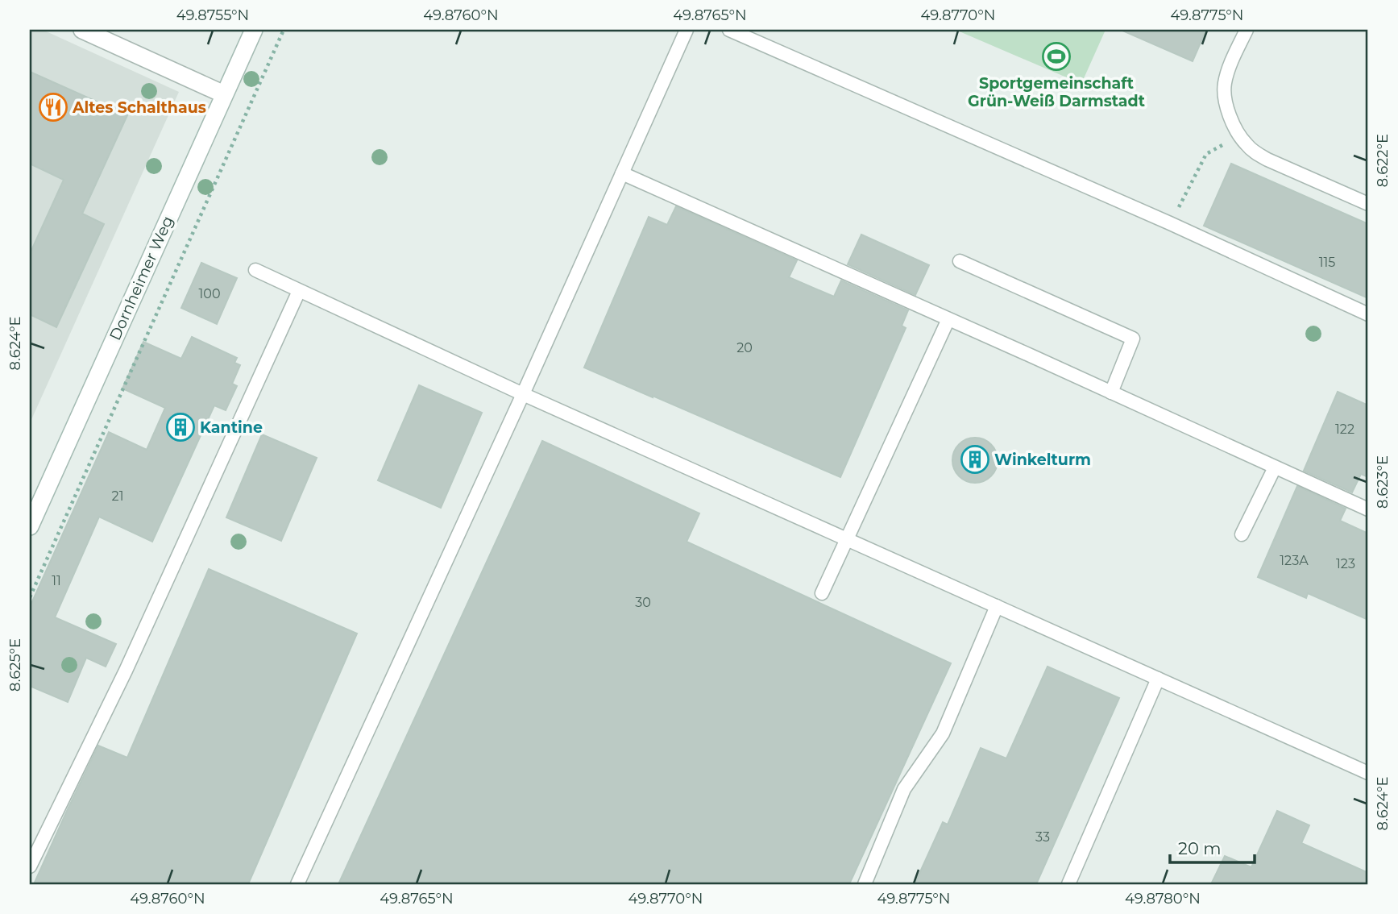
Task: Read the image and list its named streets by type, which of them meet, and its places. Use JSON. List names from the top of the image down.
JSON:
{
  "streets": {
    "main road": ["Dornheimer Weg"]
  },
  "places": {
    "sports": ["Sportgemeinschaft Grün-Weiß Darmstadt"],
    "restaurant": ["Altes Schalthaus"],
    "building": ["Kantine", "Winkelturm"]
  },
  "house_numbers": [
    "115",
    "100",
    "20",
    "122",
    "21",
    "123A",
    "123",
    "11",
    "30",
    "33"
  ],
  "scale_bar": "20 m",
  "coordinates": [
    "49.8755°N",
    "49.8760°N",
    "49.8765°N",
    "49.8770°N",
    "49.8775°N",
    "8.622°E",
    "8.624°E",
    "8.623°E",
    "8.625°E",
    "49.8780°N"
  ]
}
